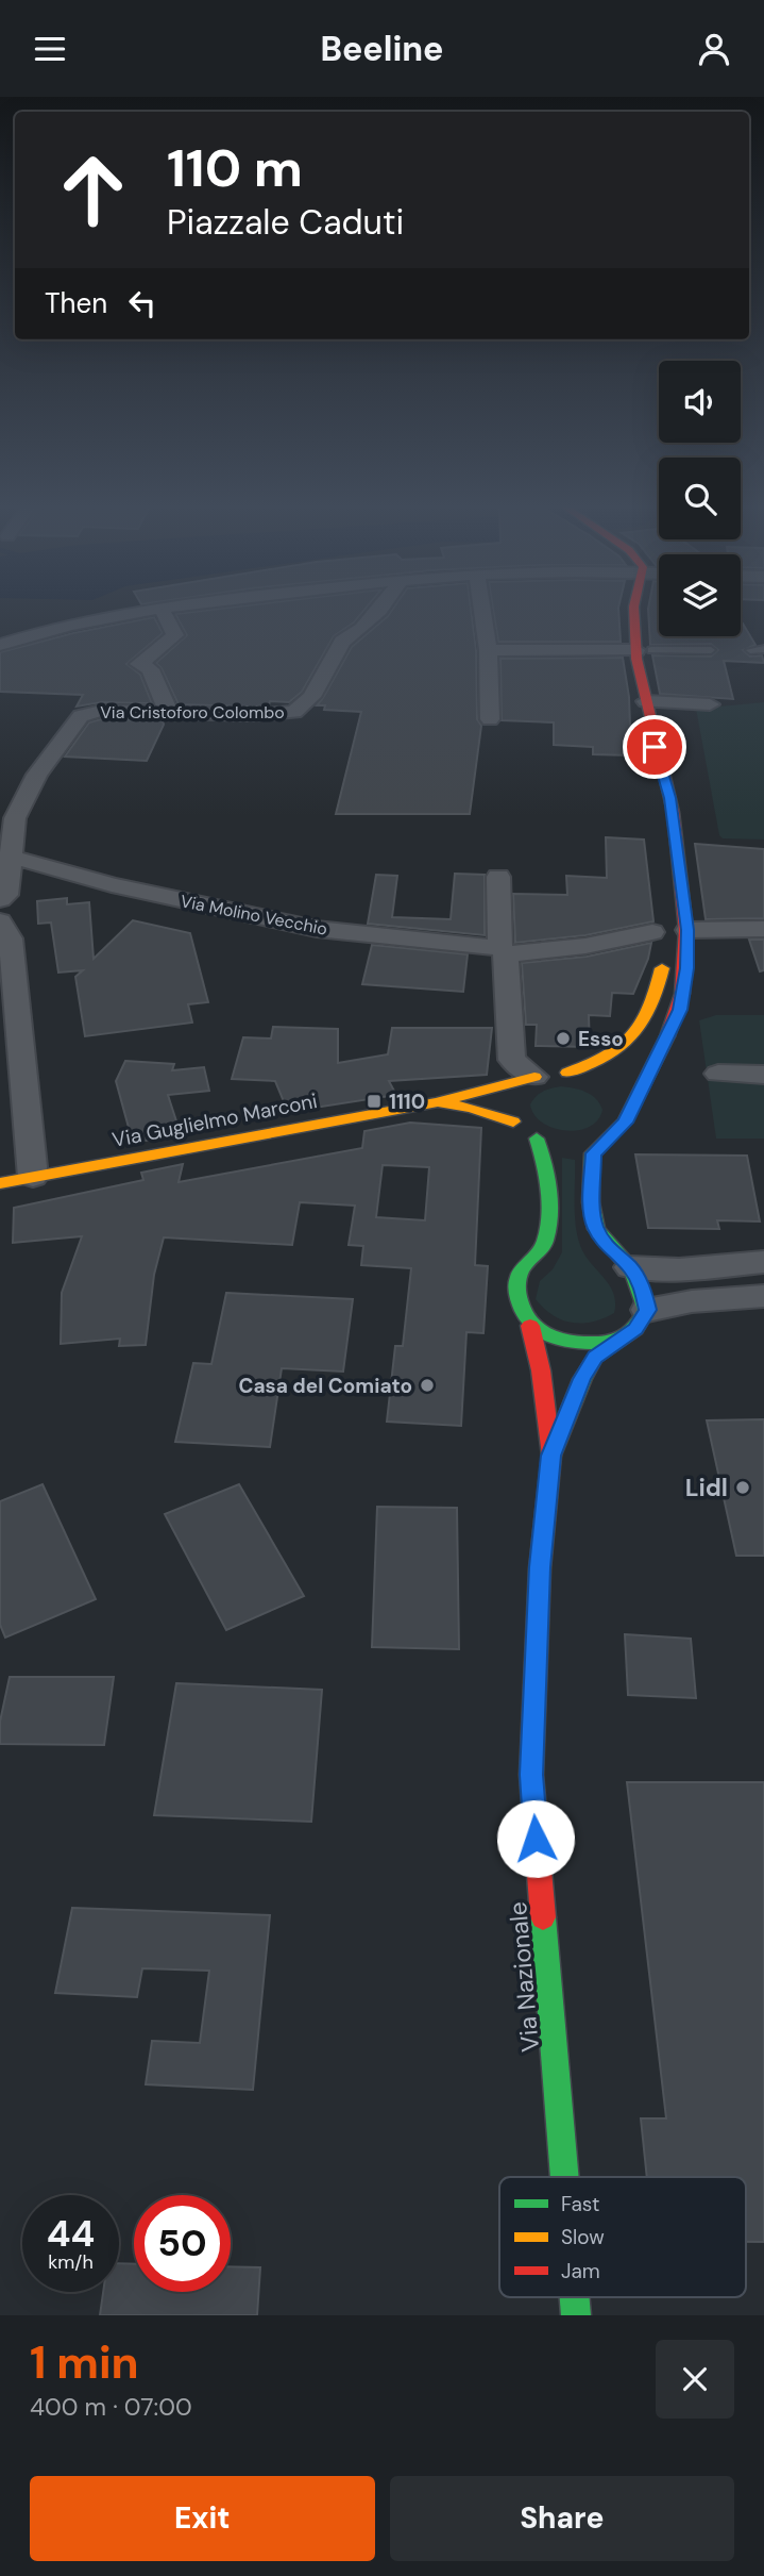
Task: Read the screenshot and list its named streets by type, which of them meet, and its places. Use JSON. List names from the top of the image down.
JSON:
{
  "streets": {
    "main road": ["Via Guglielmo Marconi", "Via Nazionale"],
    "street": ["Via Cristoforo Colombo", "Via Molino Vecchio"]
  },
  "crossings": [
    ["Via Cristoforo Colombo", "Via Molino Vecchio"],
    ["Via Guglielmo Marconi", "Via Nazionale"]
  ],
  "places": {
    "other": ["Esso", "Casa del Comiato", "Lidl"],
    "transit": ["1110"]
  },
  "legend": ["Fast", "Slow", "Jam"],
  "page": {
    "header": "Beeline",
    "turn": ["110 m", "Piazzale Caduti"],
    "then": "Then",
    "speed": "44 km/h",
    "limit": "50",
    "heading": ["1 min", "400 m · 07:00"],
    "buttons": ["Exit", "Share"]
  }
}
